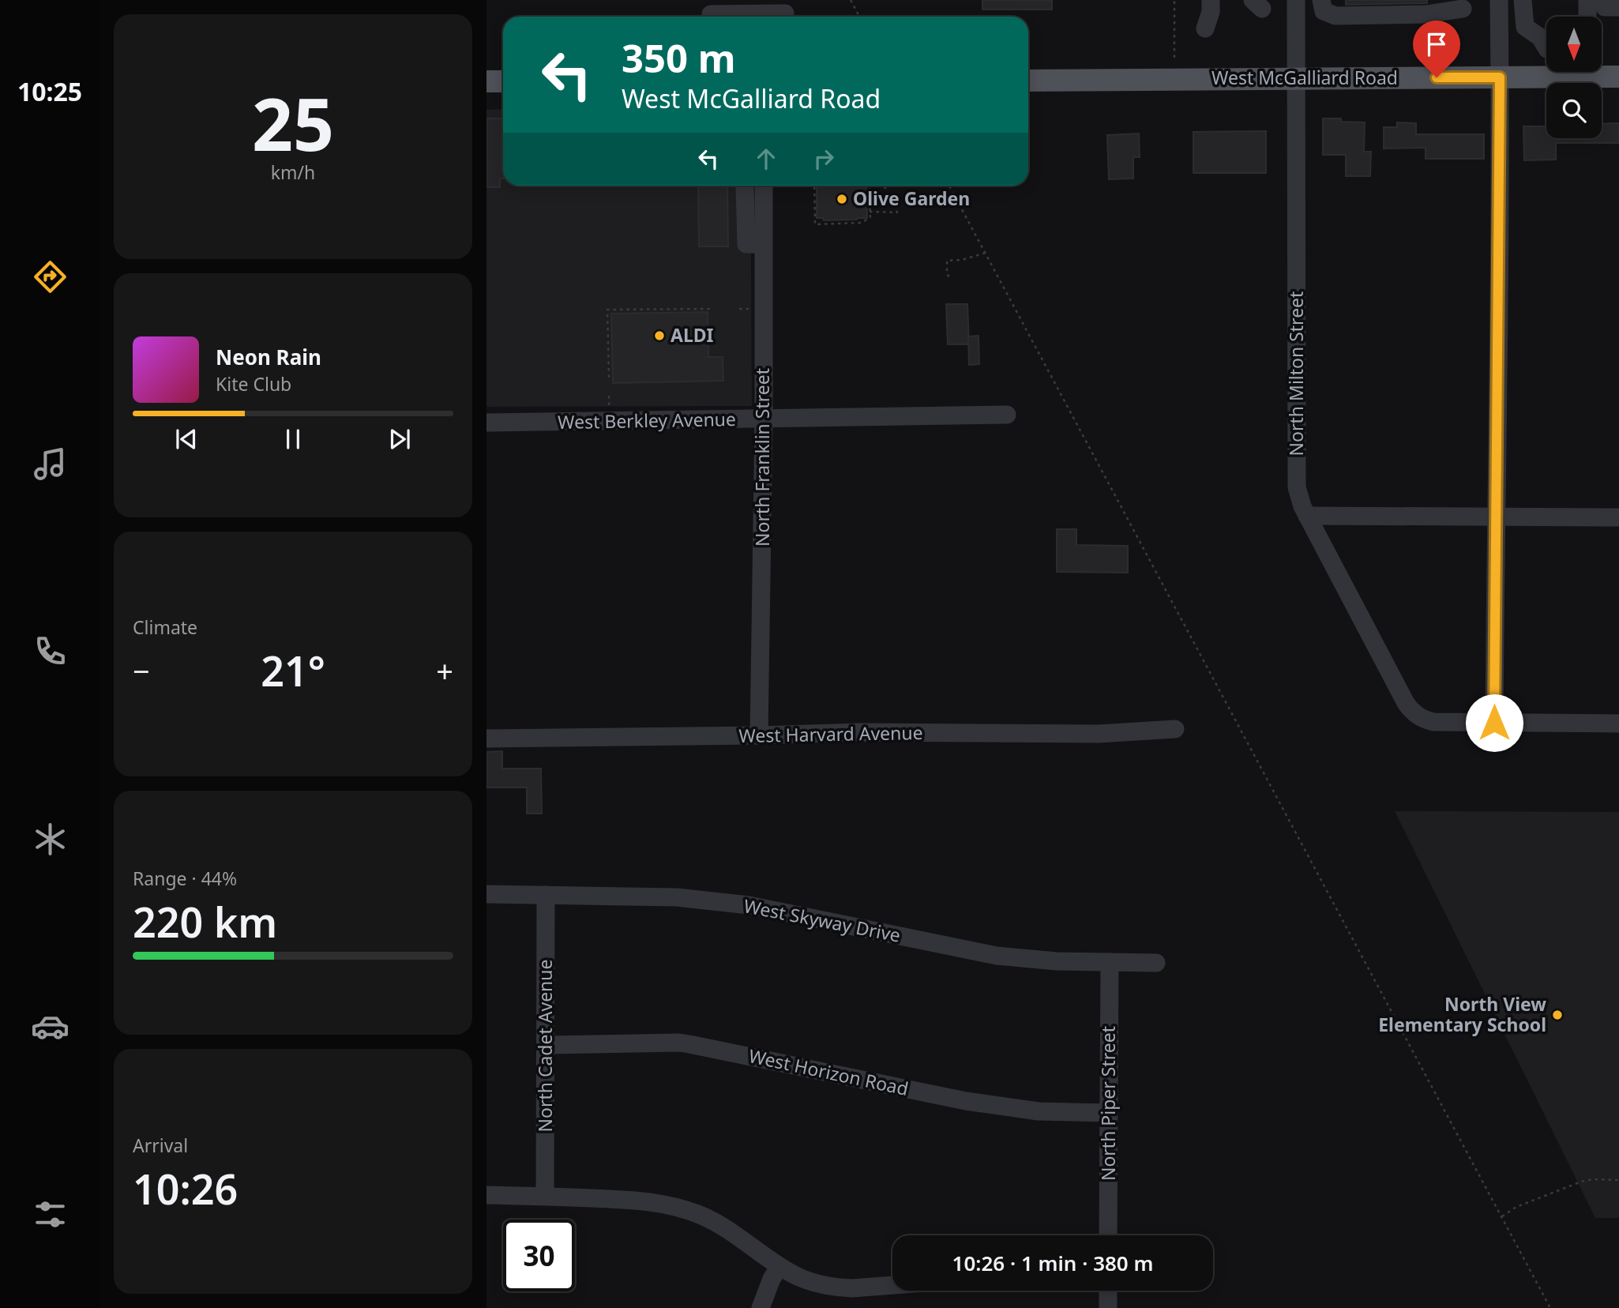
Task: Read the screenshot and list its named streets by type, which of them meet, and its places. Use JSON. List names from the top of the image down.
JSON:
{
  "streets": {
    "main road": ["West McGalliard Road"],
    "street": [
      "North Milton Street",
      "West Berkley Avenue",
      "North Franklin Street",
      "West Harvard Avenue",
      "West Skyway Drive",
      "North Cadet Avenue",
      "West Horizon Road",
      "North Piper Street"
    ]
  },
  "crossings": [
    ["West McGalliard Road", "North Milton Street"],
    ["West Berkley Avenue", "North Franklin Street"],
    ["North Franklin Street", "West Harvard Avenue"],
    ["West Skyway Drive", "North Cadet Avenue"],
    ["West Skyway Drive", "North Piper Street"],
    ["North Cadet Avenue", "West Horizon Road"],
    ["West Horizon Road", "North Piper Street"]
  ],
  "places": ["Olive Garden", "ALDI", "North View Elementary School"],
  "north": "bottom",
  "page": {
    "tabs": "10:25",
    "tile": [
      ["25", "km/h"],
      "Climate",
      ["Range · 44%", "220 km"],
      ["Arrival", "10:26"]
    ],
    "turn": ["350 m", "West McGalliard Road"],
    "song": ["Neon Rain", "Kite Club"],
    "heat": ["−", "21°", "+"],
    "limit": "30",
    "trip": "10:26 · 1 min · 380 m"
  }
}
